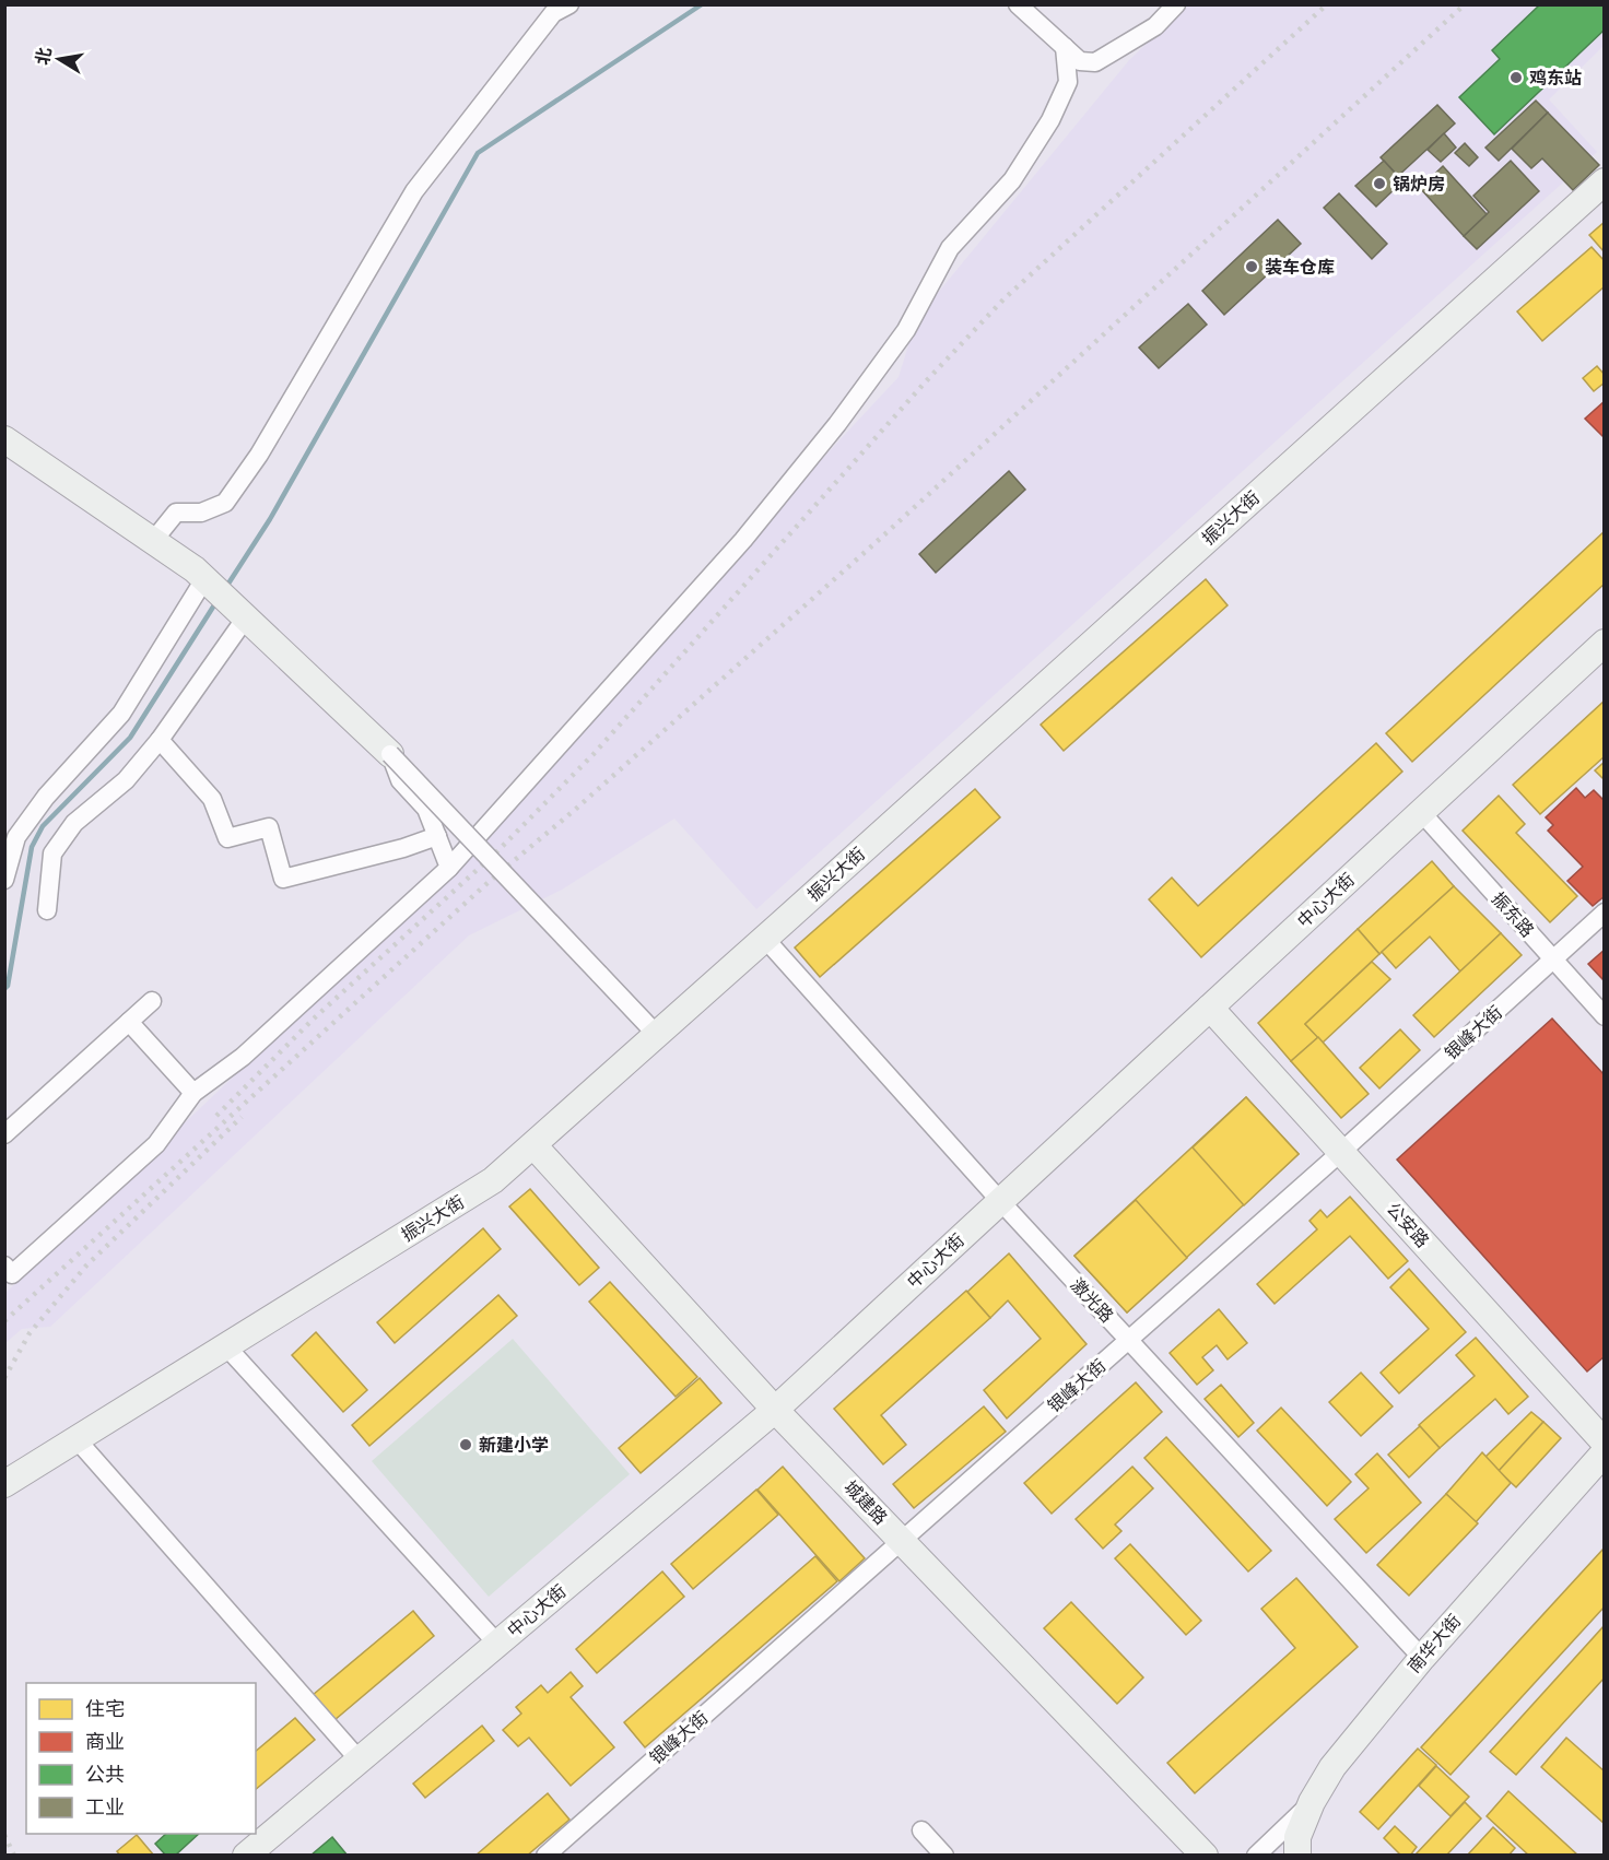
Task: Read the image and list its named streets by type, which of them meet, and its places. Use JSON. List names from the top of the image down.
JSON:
{
  "streets": {
    "street": [
      "振兴大街",
      "中心大街",
      "振东路",
      "银峰大街",
      "公安路",
      "激光路",
      "城建路",
      "南华大街"
    ]
  },
  "crossings": [
    ["振兴大街", "激光路"],
    ["振兴大街", "城建路"],
    ["中心大街", "振东路"],
    ["中心大街", "公安路"],
    ["中心大街", "激光路"],
    ["中心大街", "城建路"],
    ["振东路", "银峰大街"],
    ["银峰大街", "公安路"],
    ["银峰大街", "激光路"],
    ["银峰大街", "城建路"],
    ["激光路", "南华大街"]
  ],
  "places": [
    "鸡东站",
    "锅炉房",
    "装车仓库",
    "新建小学"
  ],
  "legend": [
    "住宅",
    "商业",
    "公共",
    "工业"
  ],
  "north": "left"
}
